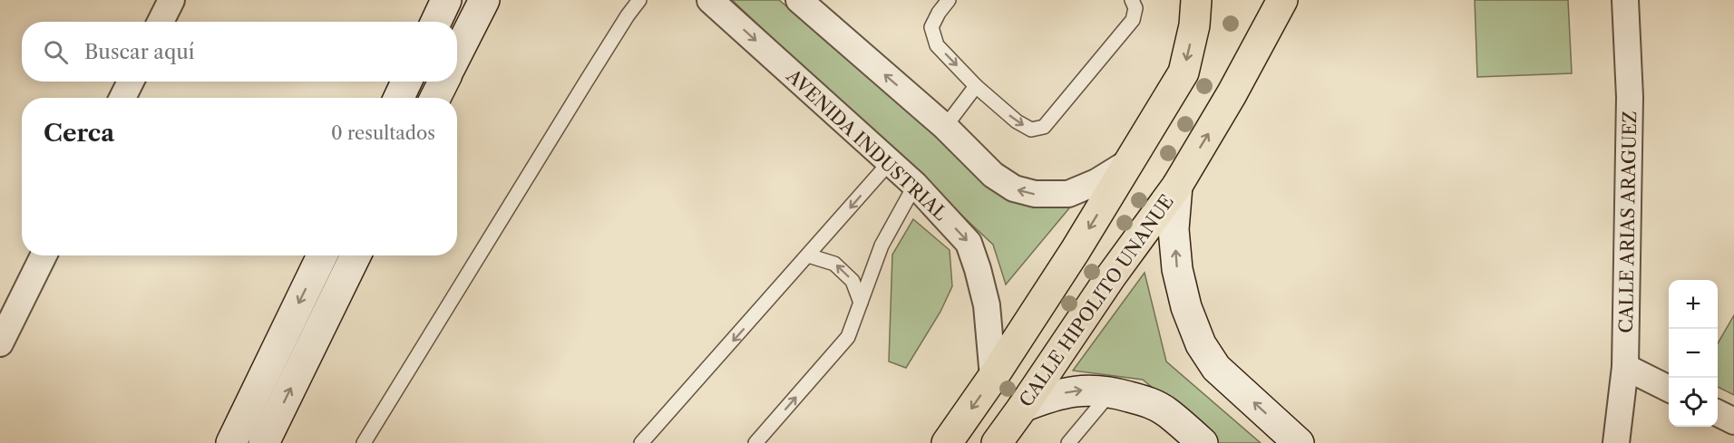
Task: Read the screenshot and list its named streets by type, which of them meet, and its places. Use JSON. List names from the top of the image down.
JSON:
{
  "streets": {
    "highway": ["CALLE HIPOLITO UNANUE"],
    "street": ["AVENIDA INDUSTRIAL", "CALLE ARIAS ARAGUEZ"]
  },
  "page": {
    "search": "Buscar aquí",
    "heading": ["Cerca", "0 resultados"],
    "map_buttons": ["+", "−"]
  }
}
